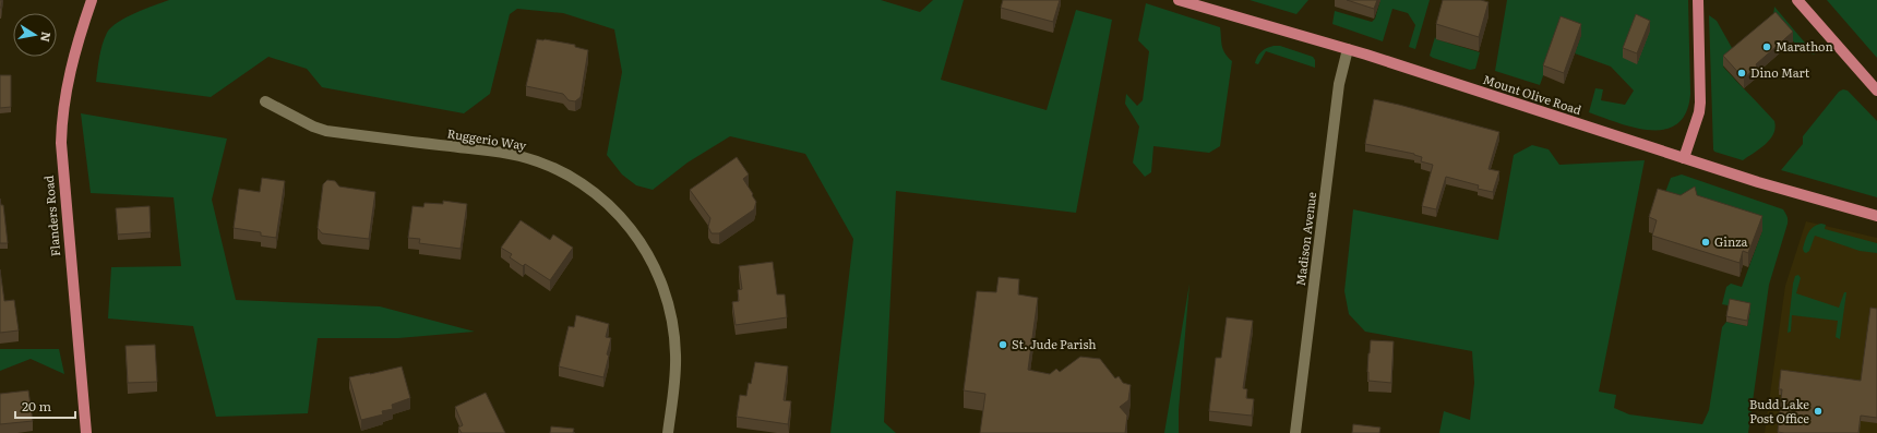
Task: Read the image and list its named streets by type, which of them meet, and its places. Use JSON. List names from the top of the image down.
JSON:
{
  "streets": {
    "main road": ["Mount Olive Road", "Flanders Road"],
    "street": ["Ruggerio Way", "Madison Avenue"]
  },
  "crossings": [
    ["Mount Olive Road", "Madison Avenue"]
  ],
  "places": [
    "Marathon",
    "Dino Mart",
    "Ginza",
    "St. Jude Parish",
    "Budd Lake Post Office"
  ],
  "scale_bar": "20 m",
  "north": "right"
}
